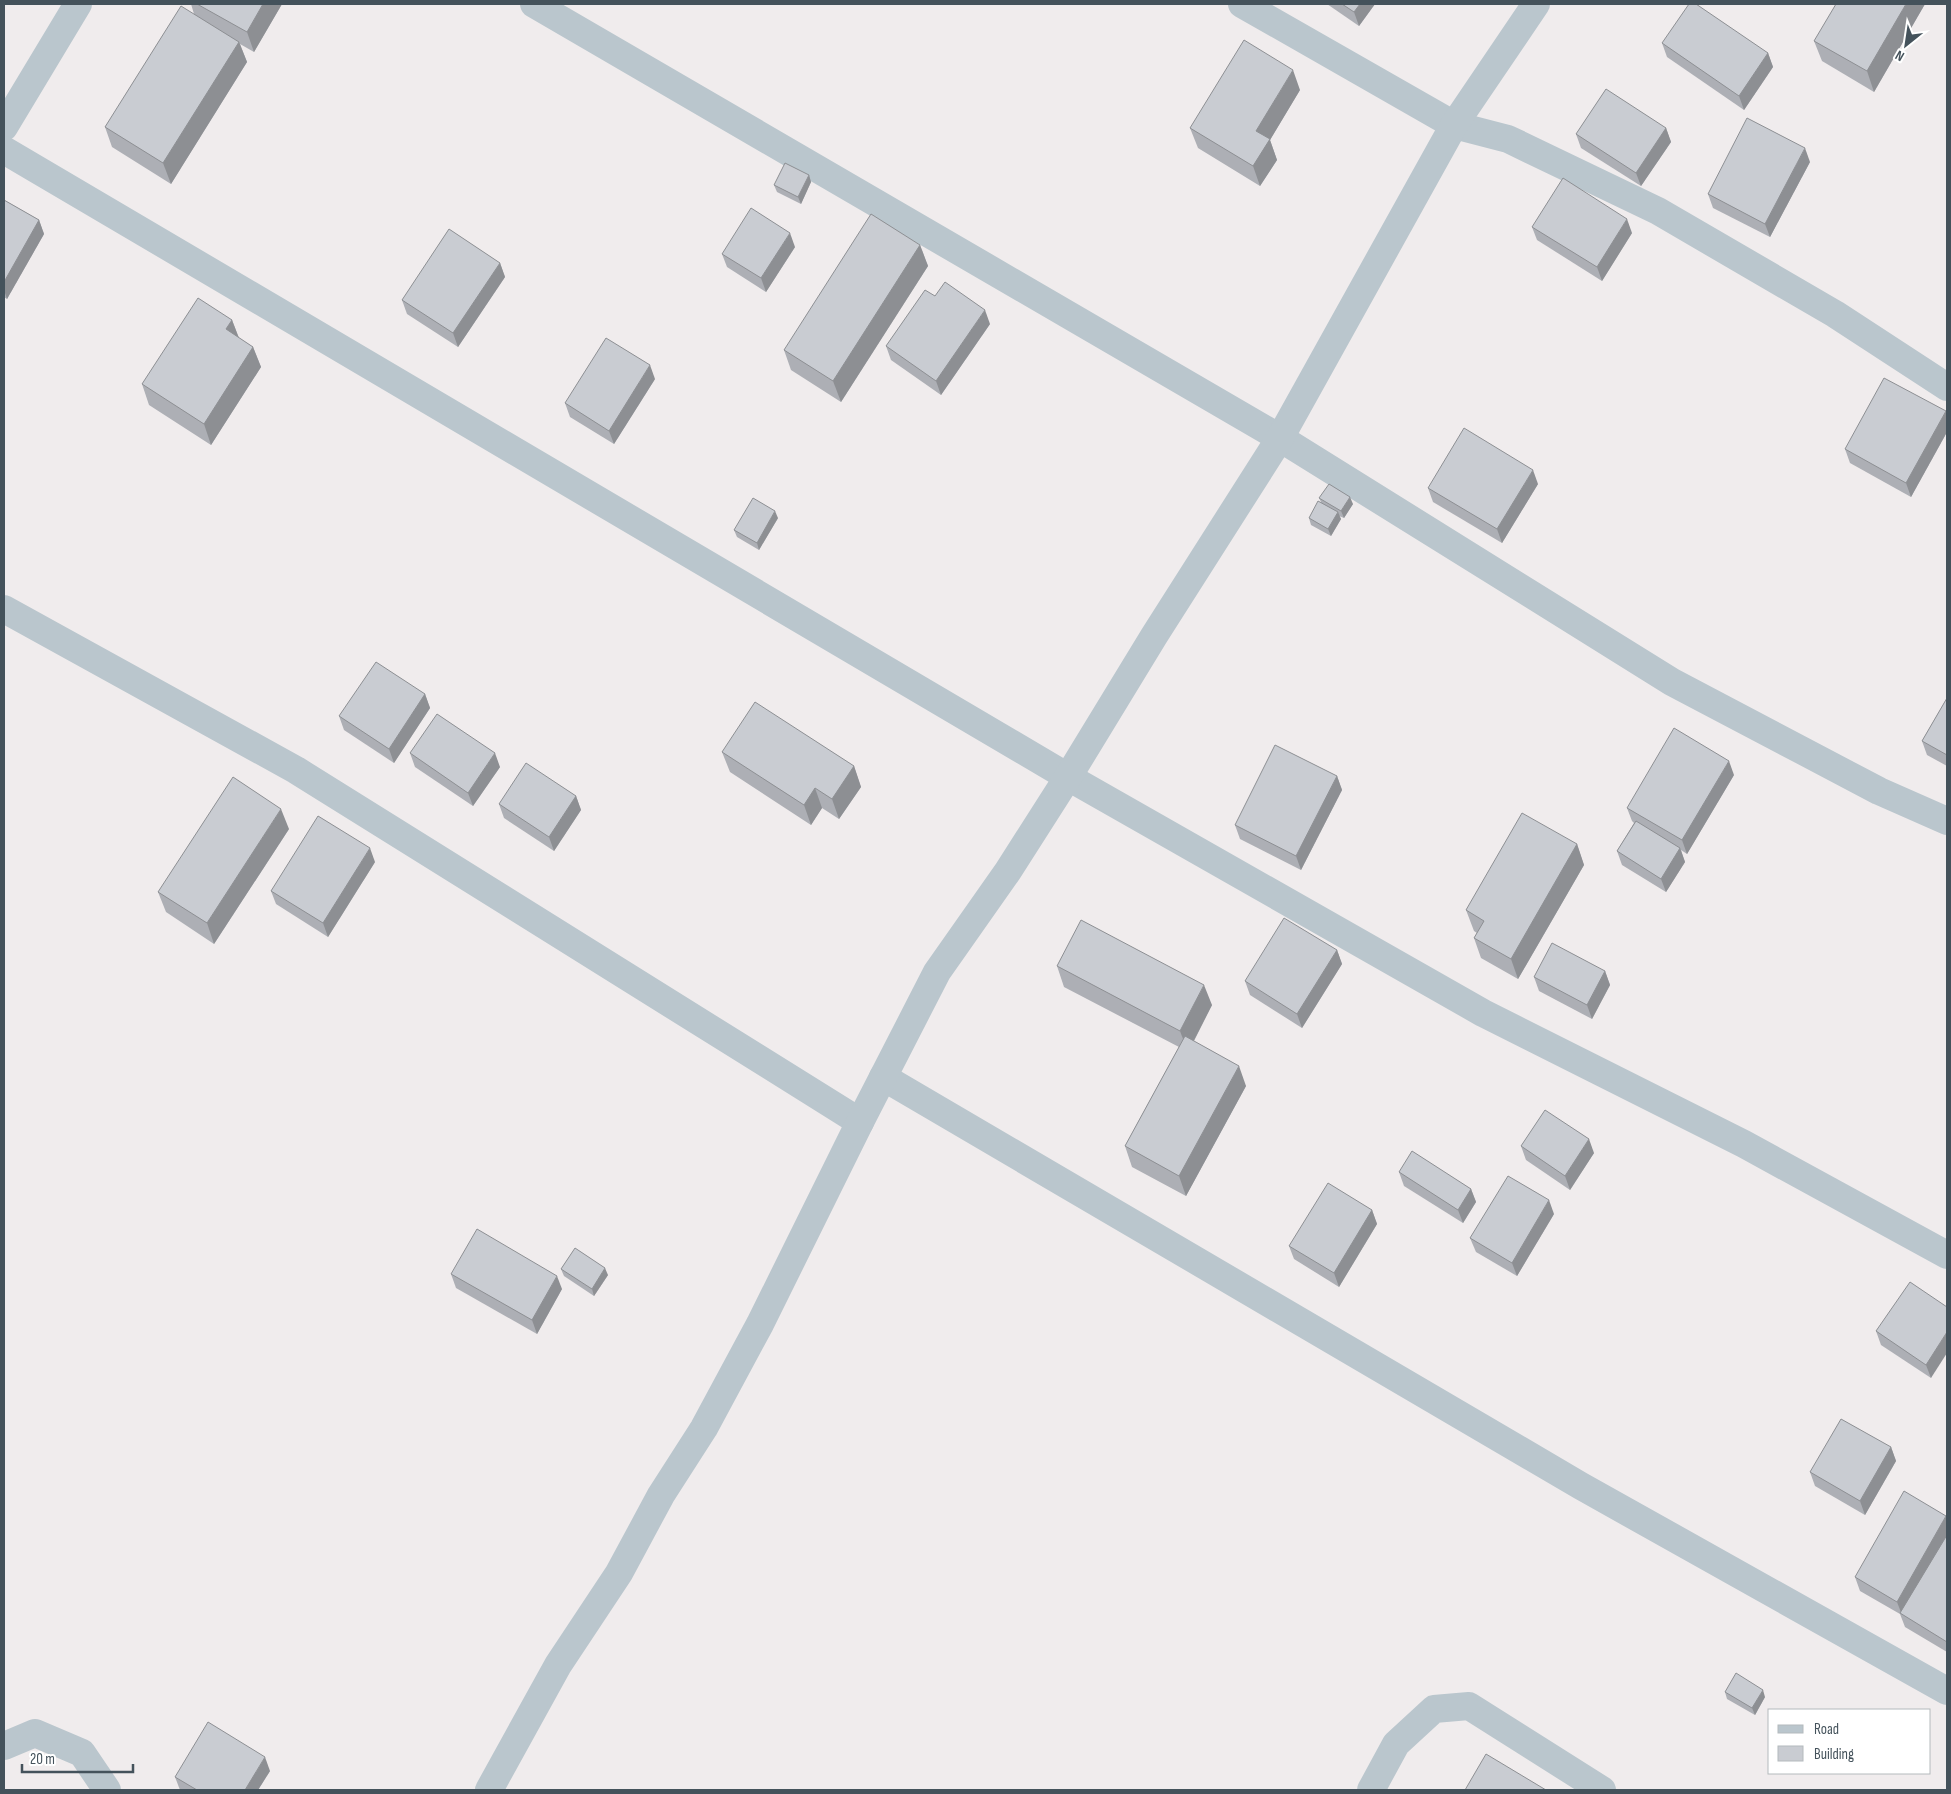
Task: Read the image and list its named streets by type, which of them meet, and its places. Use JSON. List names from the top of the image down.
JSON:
{
  "legend": ["Road", "Building"],
  "scale_bar": "20 m",
  "north": "bottom left"
}
